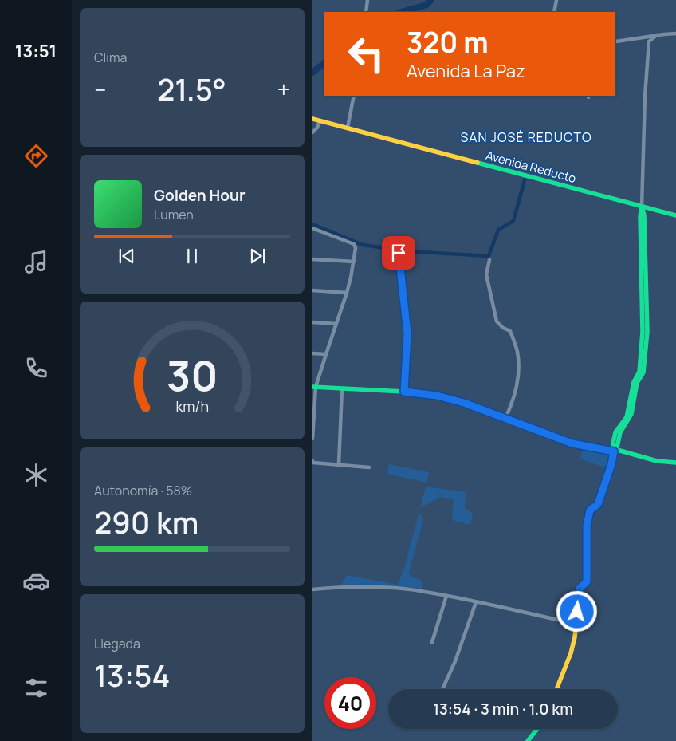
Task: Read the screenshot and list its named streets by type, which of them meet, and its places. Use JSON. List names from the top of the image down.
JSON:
{
  "streets": {
    "main road": ["Avenida Reducto"]
  },
  "districts": ["SAN JOSÉ REDUCTO"],
  "page": {
    "tabs": "13:51",
    "tile": [
      "Clima",
      ["Autonomía · 58%", "290 km"],
      ["Llegada", "13:54"]
    ],
    "turn": ["320 m", "Avenida La Paz"],
    "heat": ["−", "21.5°", "+"],
    "song": ["Golden Hour", "Lumen"],
    "limit": "40",
    "trip": "13:54 · 3 min · 1.0 km",
    "gauge": ["30", "km/h"]
  }
}
